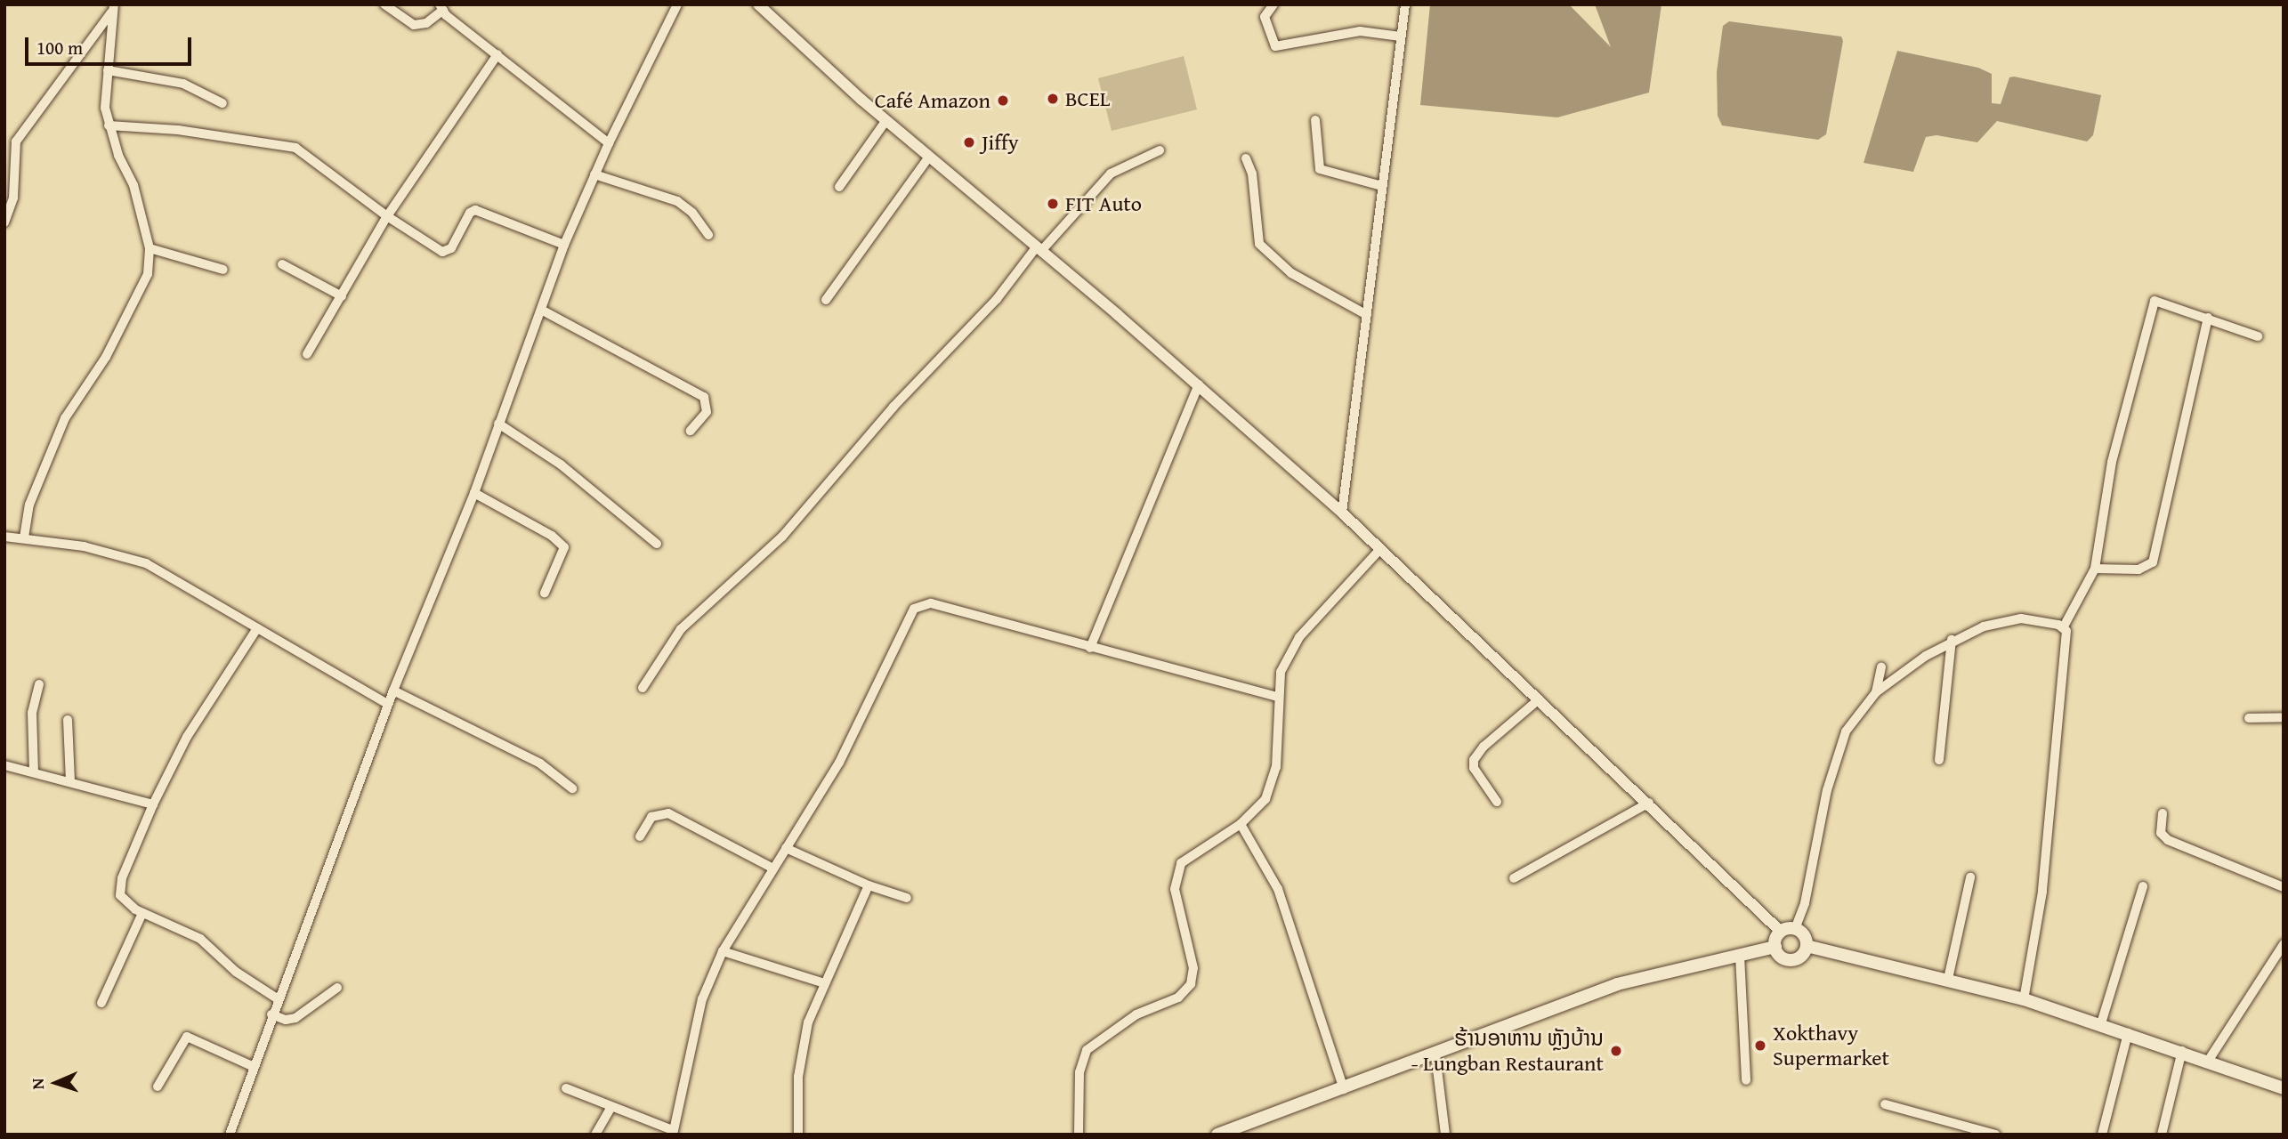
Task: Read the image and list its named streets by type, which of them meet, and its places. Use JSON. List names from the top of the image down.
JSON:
{
  "places": [
    "BCEL",
    "Café Amazon",
    "Jiffy",
    "FIT Auto",
    "Xokthavy Supermarket",
    "ຮ້ານອາຫານ ຫຼັງບ້ານ - Lungban Restaurant"
  ],
  "scale_bar": "100 m",
  "north": "left"
}
